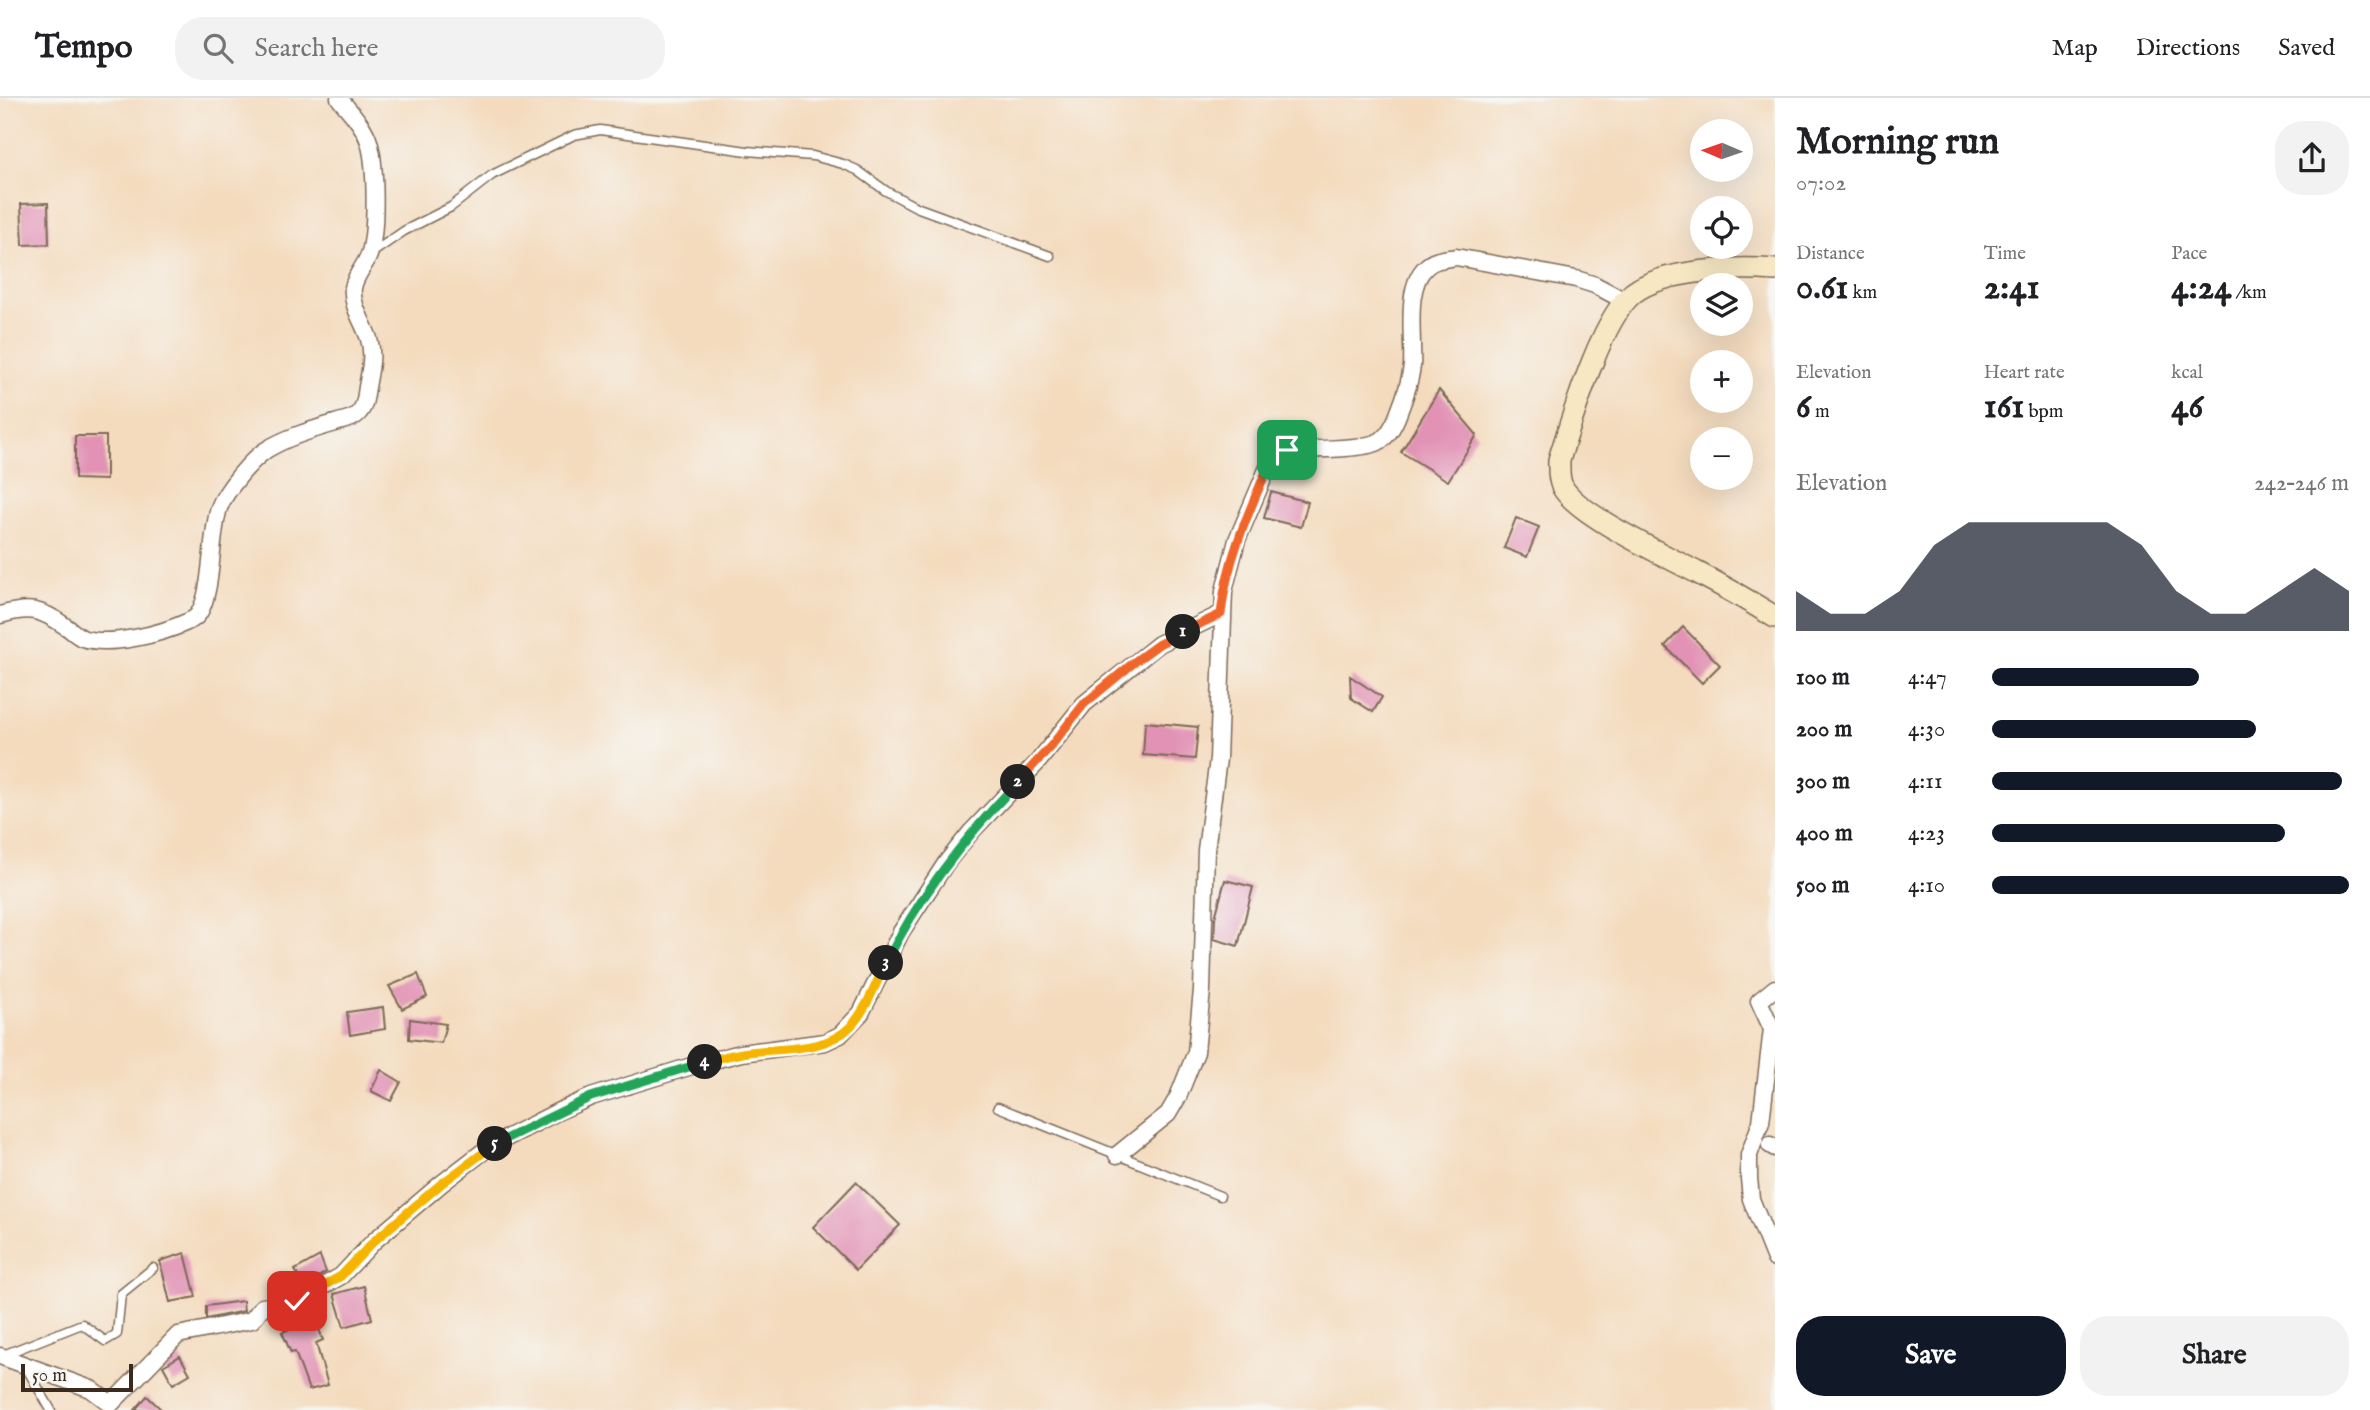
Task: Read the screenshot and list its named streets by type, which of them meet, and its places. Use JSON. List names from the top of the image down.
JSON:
{
  "scale_bar": "50 m",
  "north": "left",
  "page": {
    "header": "Tempo",
    "search": "Search here",
    "nav": ["Map", "Directions", "Saved"],
    "heading": ["Morning run", "07:02"],
    "map_buttons": ["+", "−"],
    "stats": [
      ["Distance", "0.61 km"],
      ["Time", "2:41"],
      ["Pace", "4:24 /km"],
      ["Elevation", "6 m"],
      ["Heart rate", "161 bpm"],
      ["kcal", "46"]
    ],
    "chart": ["Elevation", "242–246 m"],
    "pins": [
      "1",
      "2",
      "3",
      "4",
      "5"
    ],
    "list": [
      {
        "name": "100 m",
        "note": "4:47"
      },
      {
        "name": "200 m",
        "note": "4:30"
      },
      {
        "name": "300 m",
        "note": "4:11"
      },
      {
        "name": "400 m",
        "note": "4:23"
      },
      {
        "name": "500 m",
        "note": "4:10"
      }
    ],
    "buttons": ["Save", "Share"],
    "scale": "50 m"
  }
}
